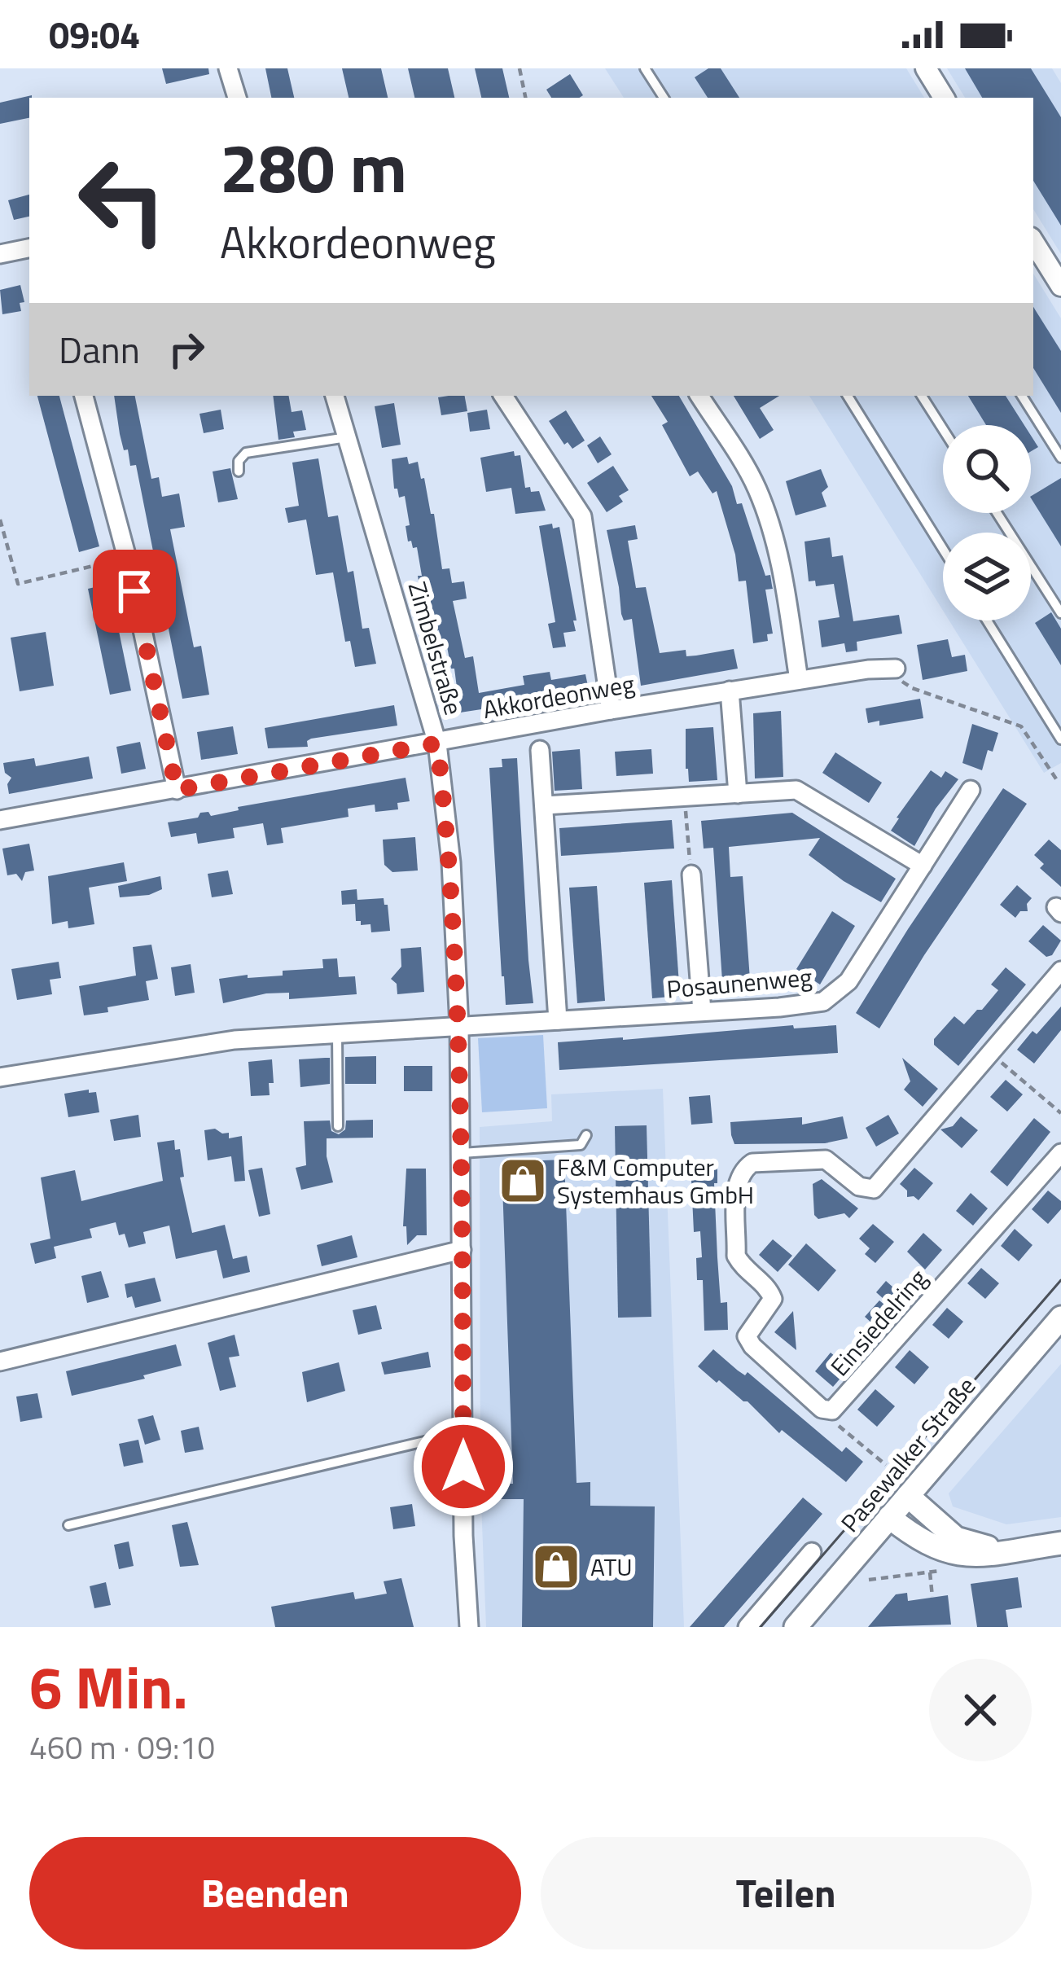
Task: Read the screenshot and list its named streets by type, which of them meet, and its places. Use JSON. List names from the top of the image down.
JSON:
{
  "streets": {
    "main road": ["Pasewalker Straße"],
    "street": [
      "Zimbelstraße",
      "Akkordeonweg",
      "Posaunenweg",
      "Einsiedelring"
    ]
  },
  "crossings": [
    ["Zimbelstraße", "Akkordeonweg"],
    ["Zimbelstraße", "Posaunenweg"]
  ],
  "places": {
    "shop": ["F&M Computer Systemhaus GmbH", "ATU"]
  },
  "page": {
    "status": "09:04",
    "turn": ["280 m", "Akkordeonweg"],
    "then": "Dann",
    "heading": ["6 Min.", "460 m · 09:10"],
    "buttons": ["Beenden", "Teilen"]
  }
}
